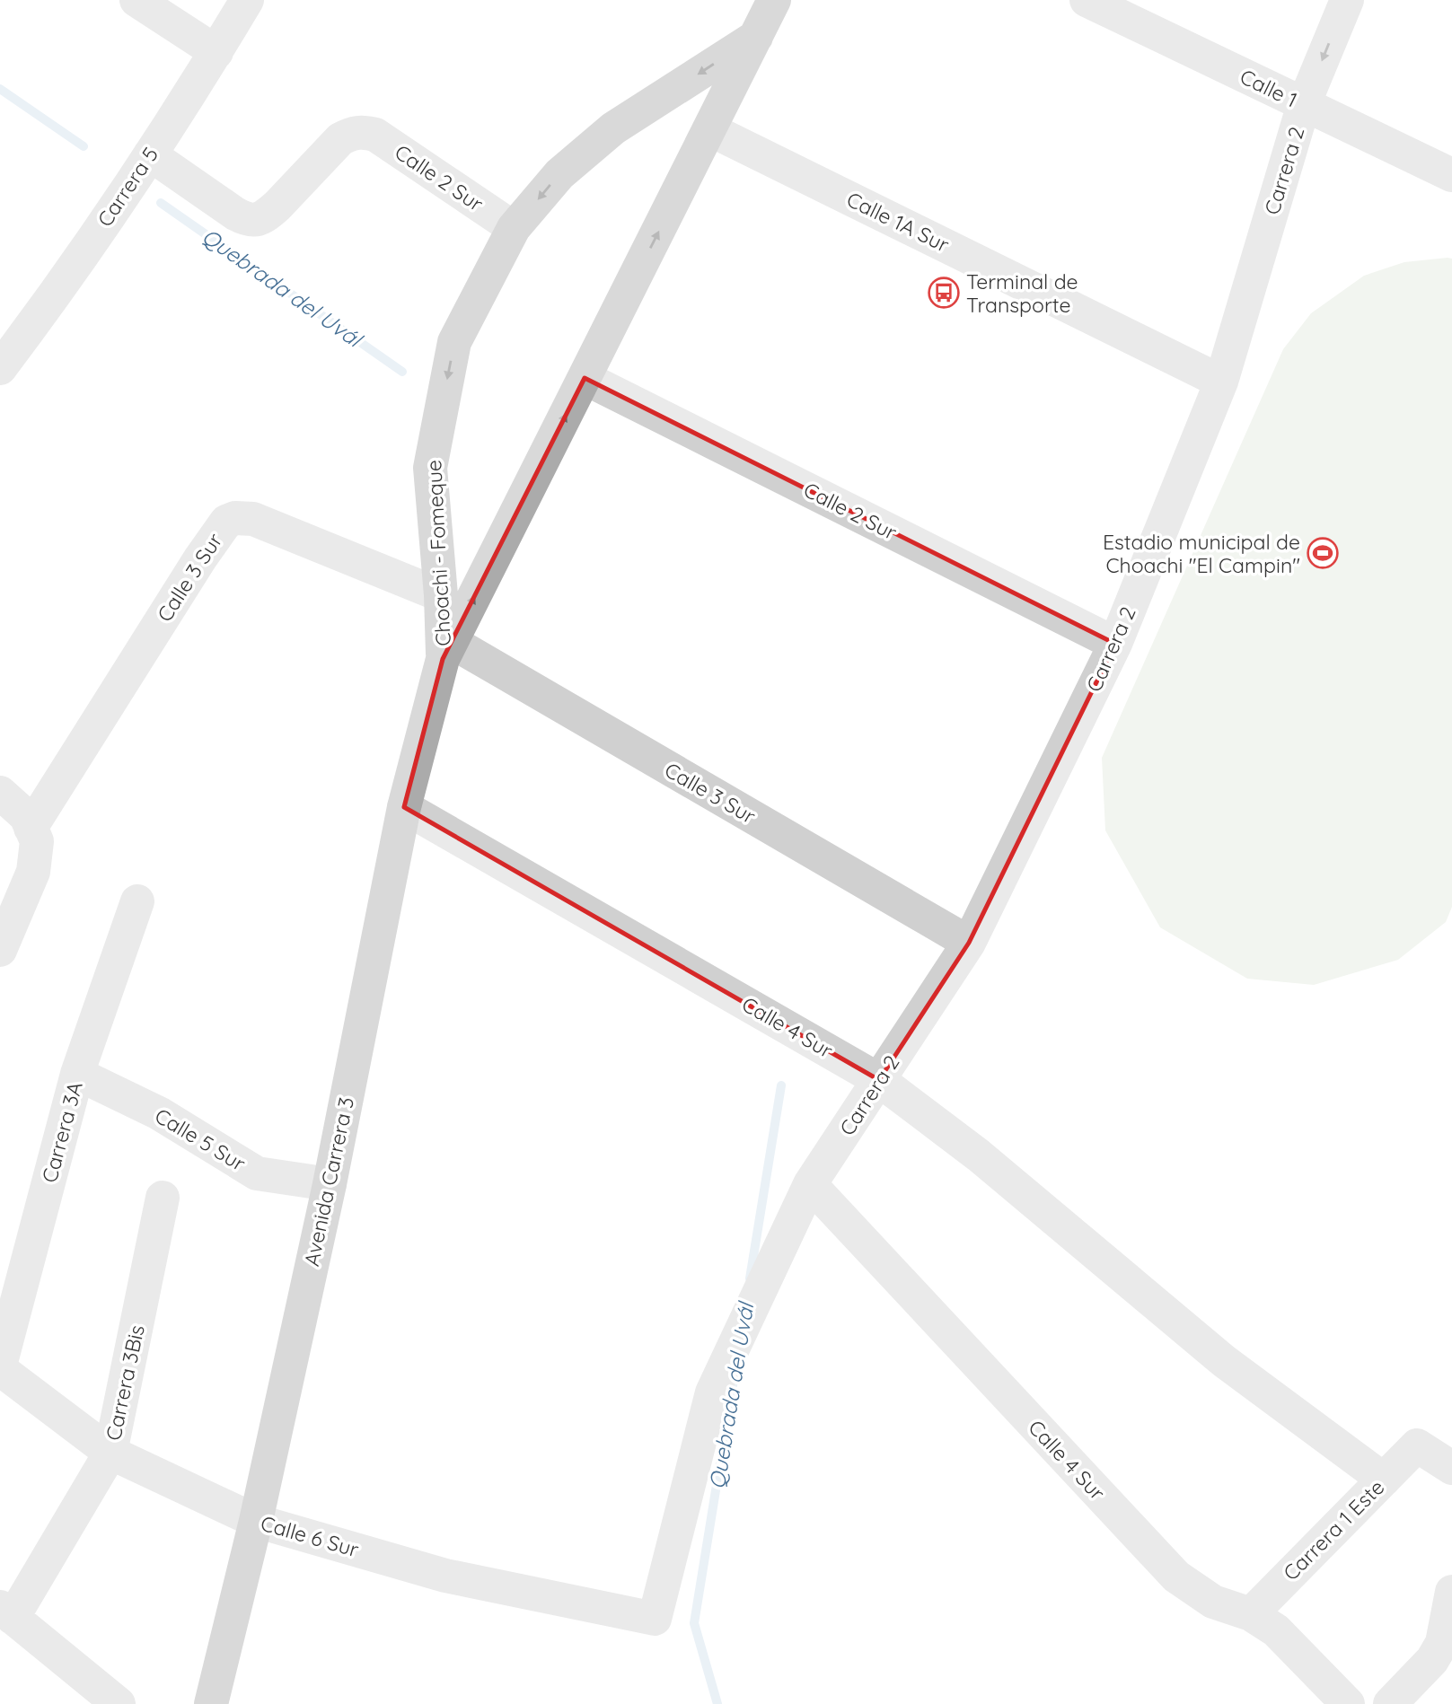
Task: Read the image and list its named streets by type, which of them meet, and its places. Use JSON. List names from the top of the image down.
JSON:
{
  "streets": {
    "main road": ["Choachi - Fomeque", "Avenida Carrera 3"],
    "street": [
      "Calle 1",
      "Carrera 2",
      "Calle 2 Sur",
      "Carrera 5",
      "Calle 1A Sur",
      "Calle 3 Sur",
      "Calle 4 Sur",
      "Carrera 3A",
      "Calle 5 Sur",
      "Carrera 3Bis",
      "Carrera 1 Este",
      "Calle 6 Sur"
    ]
  },
  "crossings": [
    ["Calle 1", "Carrera 2"],
    ["Carrera 2", "Calle 2 Sur"],
    ["Carrera 2", "Calle 1A Sur"],
    ["Carrera 2", "Calle 3 Sur"],
    ["Carrera 2", "Calle 4 Sur"],
    ["Carrera 2", "Calle 6 Sur"],
    ["Calle 2 Sur", "Carrera 5"],
    ["Calle 2 Sur", "Choachi - Fomeque"],
    ["Calle 1A Sur", "Choachi - Fomeque"],
    ["Choachi - Fomeque", "Calle 3 Sur"],
    ["Choachi - Fomeque", "Avenida Carrera 3"],
    ["Calle 3 Sur", "Avenida Carrera 3"],
    ["Calle 4 Sur", "Avenida Carrera 3"],
    ["Calle 4 Sur", "Carrera 1 Este"],
    ["Carrera 3A", "Calle 5 Sur"],
    ["Carrera 3A", "Calle 6 Sur"],
    ["Calle 5 Sur", "Avenida Carrera 3"],
    ["Avenida Carrera 3", "Calle 6 Sur"],
    ["Carrera 3Bis", "Calle 6 Sur"]
  ],
  "water": ["Quebrada del Uvál"],
  "places": {
    "bus stop": ["Terminal de Transporte"],
    "sports": ["Estadio municipal de Choachi \"El Campin\""]
  }
}
